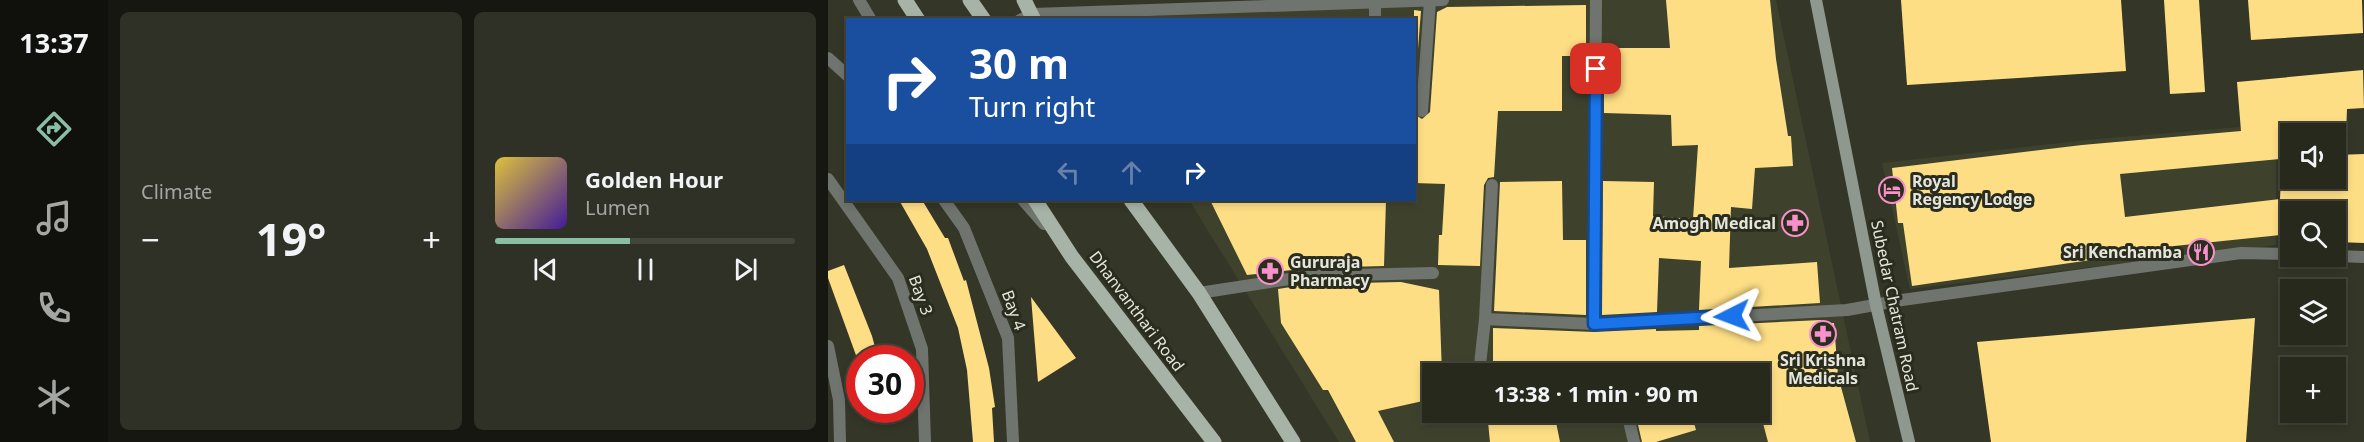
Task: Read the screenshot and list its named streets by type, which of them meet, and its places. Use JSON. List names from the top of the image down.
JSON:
{
  "streets": {
    "main road": ["Dhanvanthari Road"],
    "street": ["Bay 3", "Subedar Chatram Road", "Bay 4"]
  },
  "places": {
    "hotel": ["Royal Regency Lodge"],
    "pharmacy": ["Amogh Medical", "Gururaja Pharmacy", "Sri Krishna Medicals"],
    "restaurant": ["Sri Kenchamba"]
  },
  "page": {
    "tabs": "13:37",
    "tile": "Climate",
    "turn": ["30 m", "Turn right"],
    "map_buttons": "+",
    "song": ["Golden Hour", "Lumen"],
    "heat": ["−", "19°", "+"],
    "limit": "30",
    "trip": "13:38 · 1 min · 90 m"
  }
}
